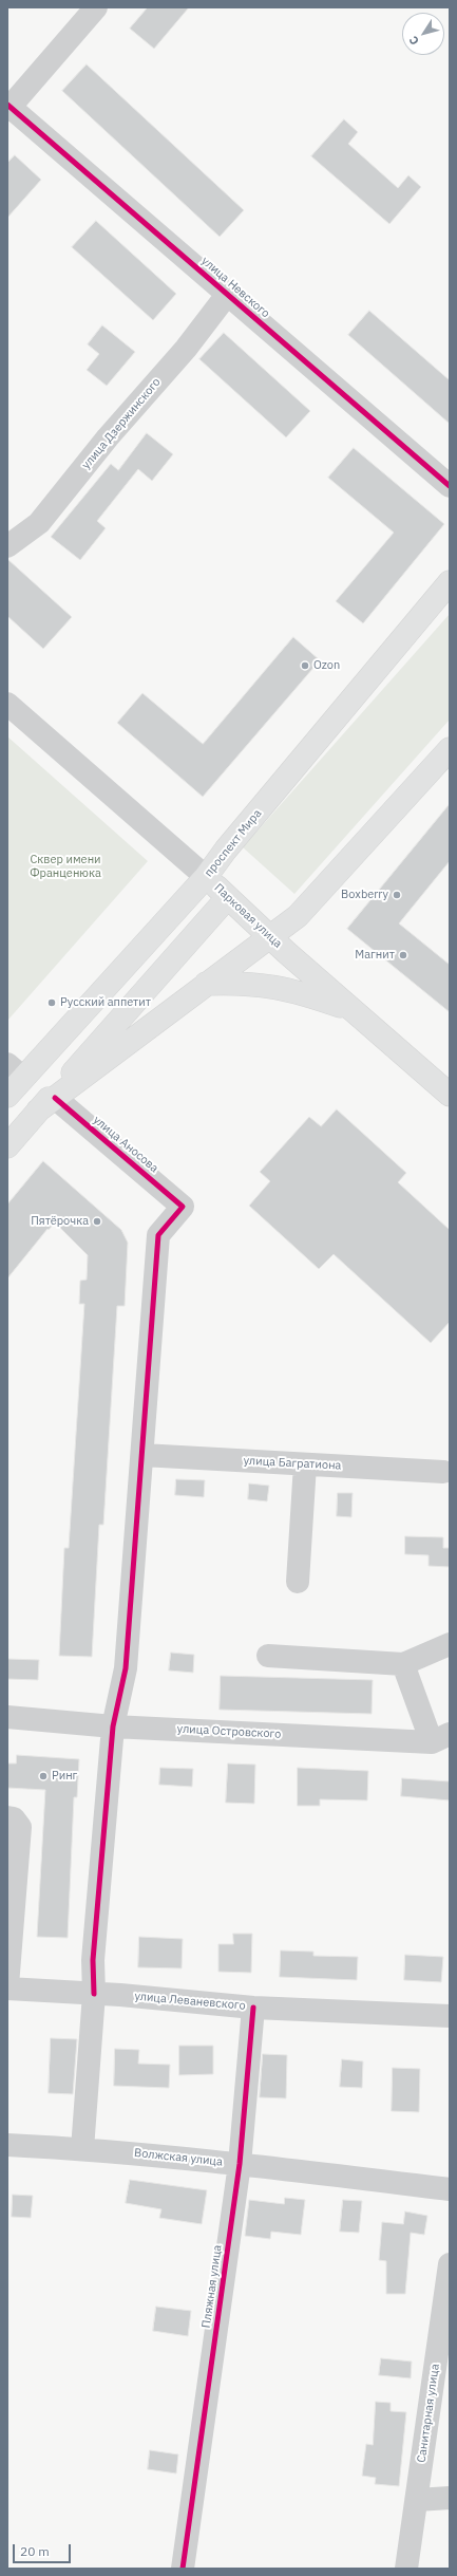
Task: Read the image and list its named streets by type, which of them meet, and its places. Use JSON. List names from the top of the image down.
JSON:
{
  "streets": {
    "main road": ["проспект Мира", "Парковая улица"],
    "street": [
      "улица Невского",
      "улица Дзержинского",
      "улица Аносова",
      "улица Багратиона",
      "улица Островского",
      "улица Леваневского",
      "Волжская улица",
      "Пляжная улица",
      "Санитарная улица"
    ]
  },
  "crossings": [
    ["улица Невского", "улица Дзержинского"],
    ["проспект Мира", "Парковая улица"],
    ["улица Аносова", "улица Багратиона"],
    ["улица Леваневского", "Пляжная улица"],
    ["Волжская улица", "Пляжная улица"]
  ],
  "parks": ["Сквер имени Франценюка"],
  "places": [
    "Ozon",
    "Boxberry",
    "Магнит",
    "Русский аппетит",
    "Пятёрочка",
    "Ринг"
  ],
  "scale_bar": "20 m",
  "north": "bottom left"
}
